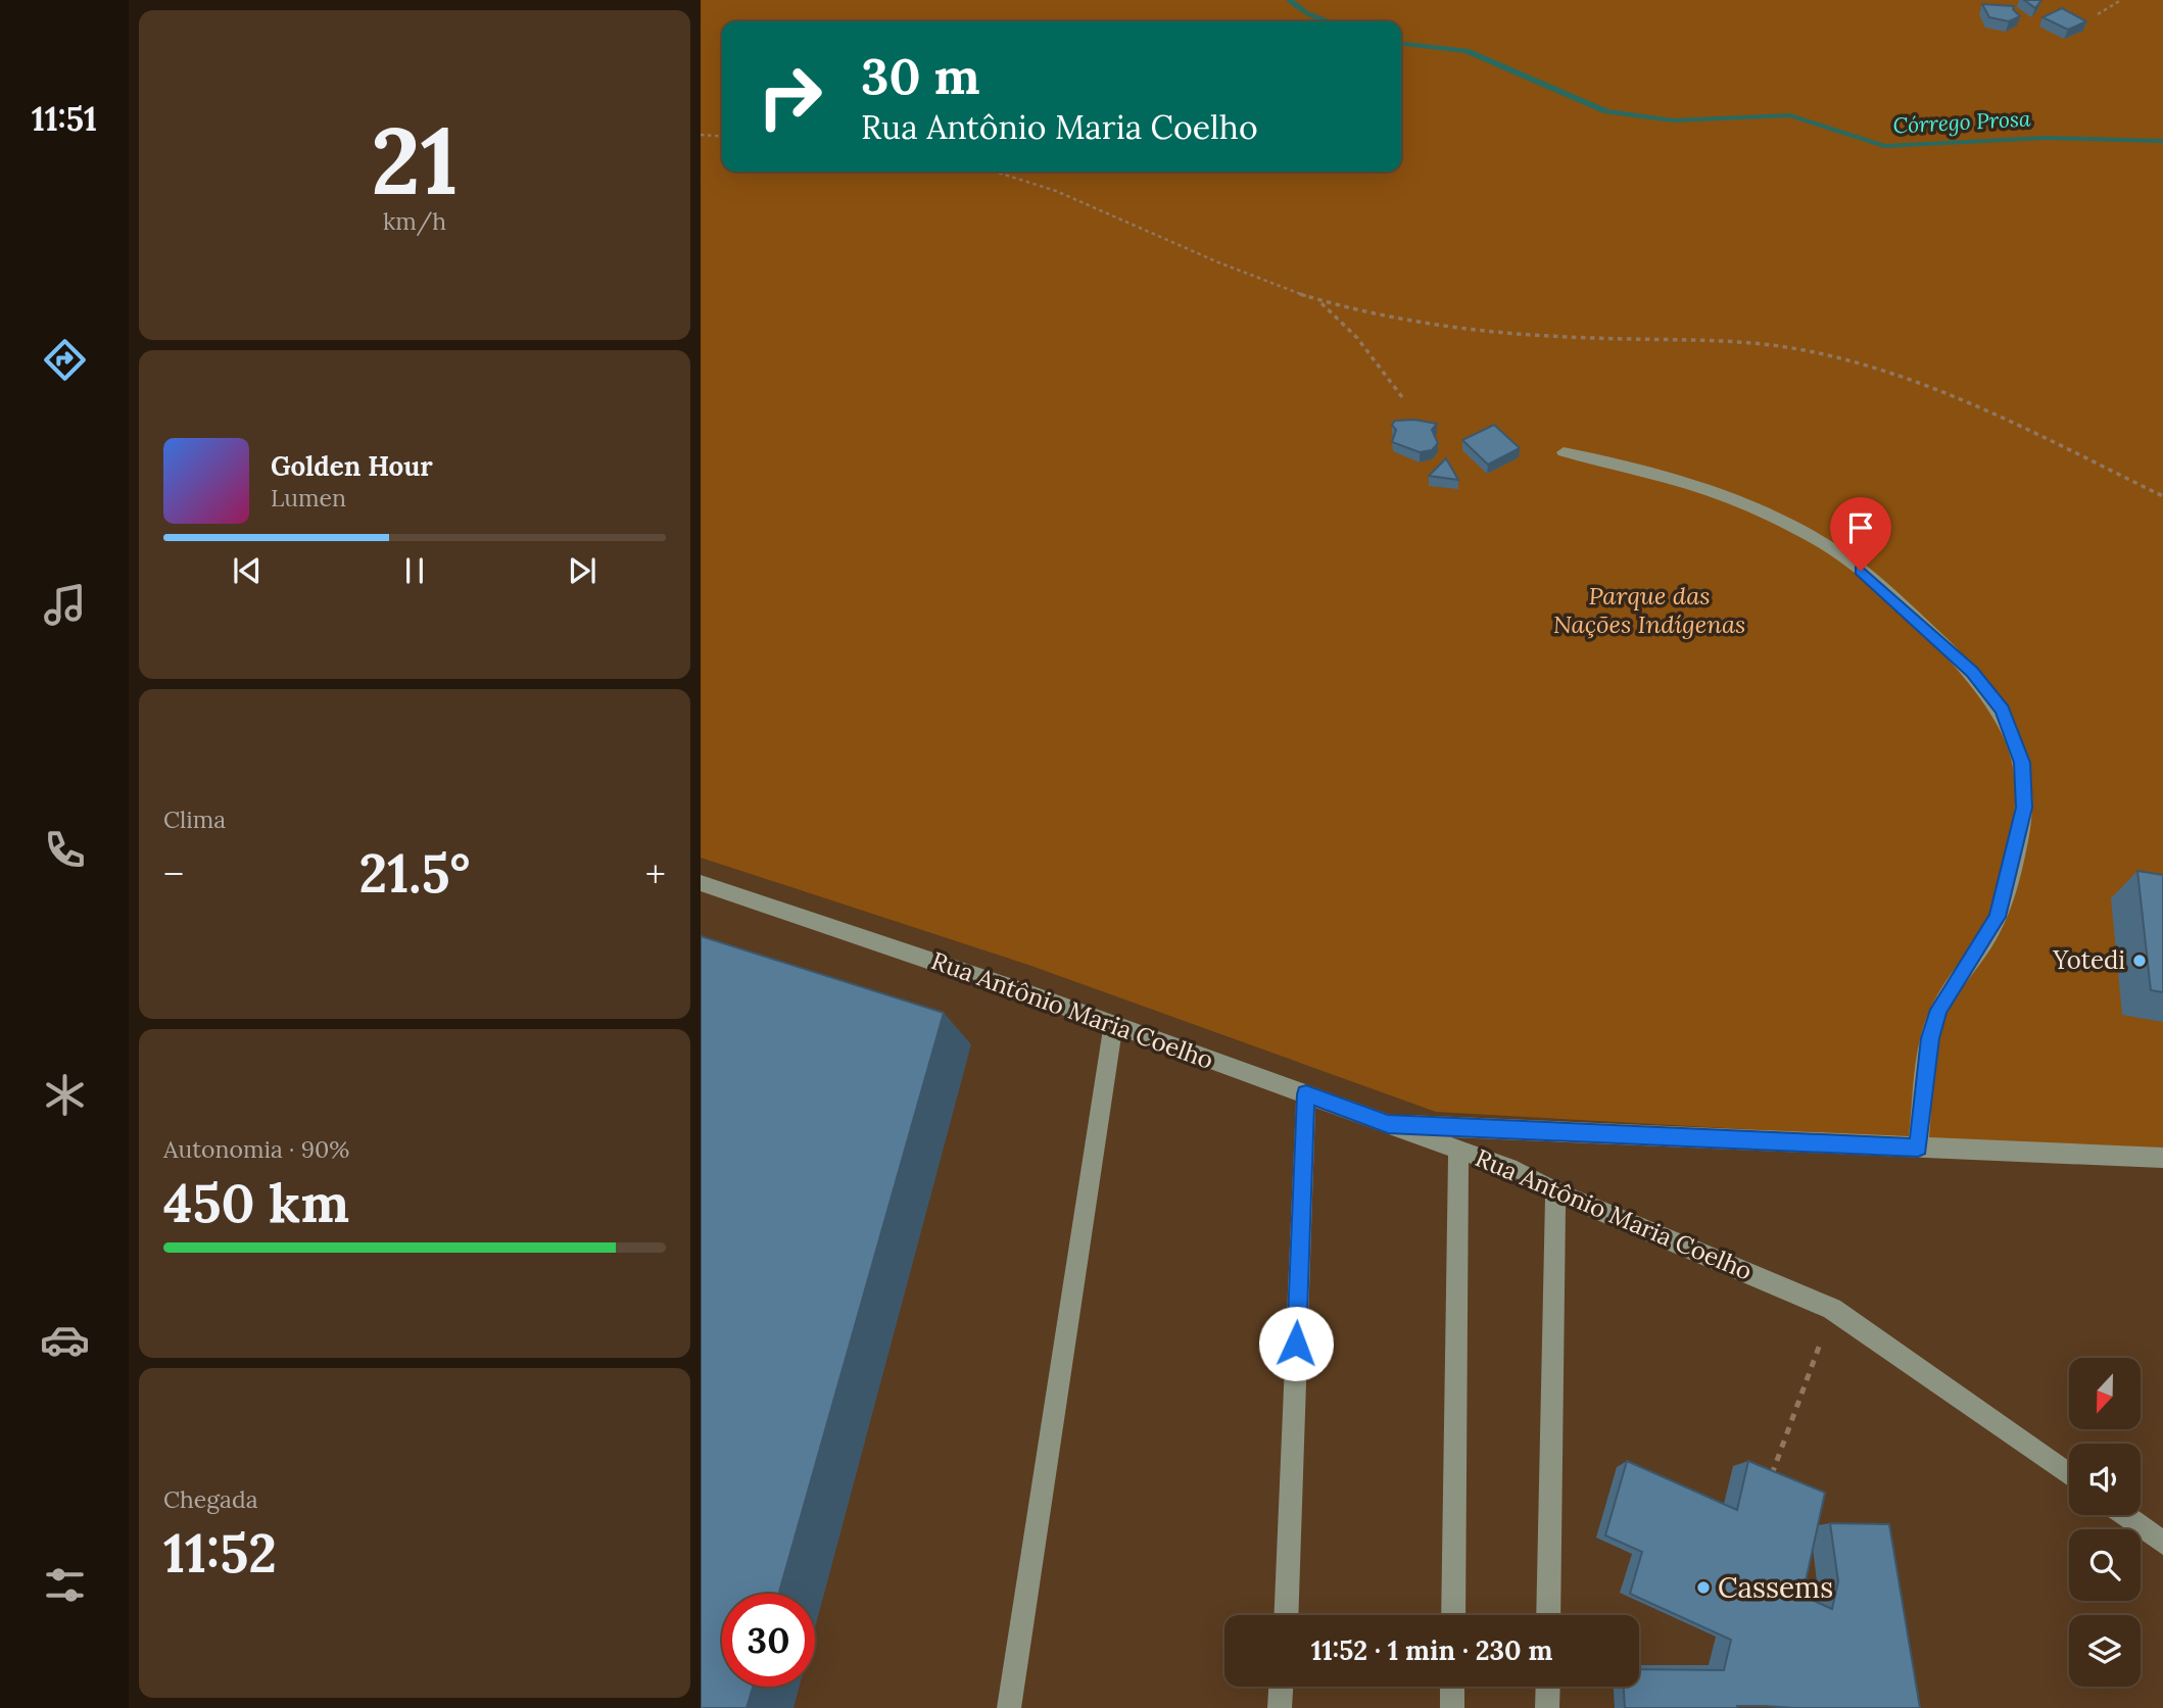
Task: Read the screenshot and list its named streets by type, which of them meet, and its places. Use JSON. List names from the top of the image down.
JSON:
{
  "streets": {
    "street": ["Rua Antônio Maria Coelho"]
  },
  "water": ["Córrego Prosa"],
  "parks": ["Parque das Nações Indígenas"],
  "places": ["Yotedi", "Cassems"],
  "north": "bottom",
  "page": {
    "tabs": "11:51",
    "tile": [
      ["21", "km/h"],
      "Clima",
      ["Autonomia · 90%", "450 km"],
      ["Chegada", "11:52"]
    ],
    "turn": ["30 m", "Rua Antônio Maria Coelho"],
    "song": ["Golden Hour", "Lumen"],
    "heat": ["−", "21.5°", "+"],
    "limit": "30",
    "trip": "11:52 · 1 min · 230 m"
  }
}
